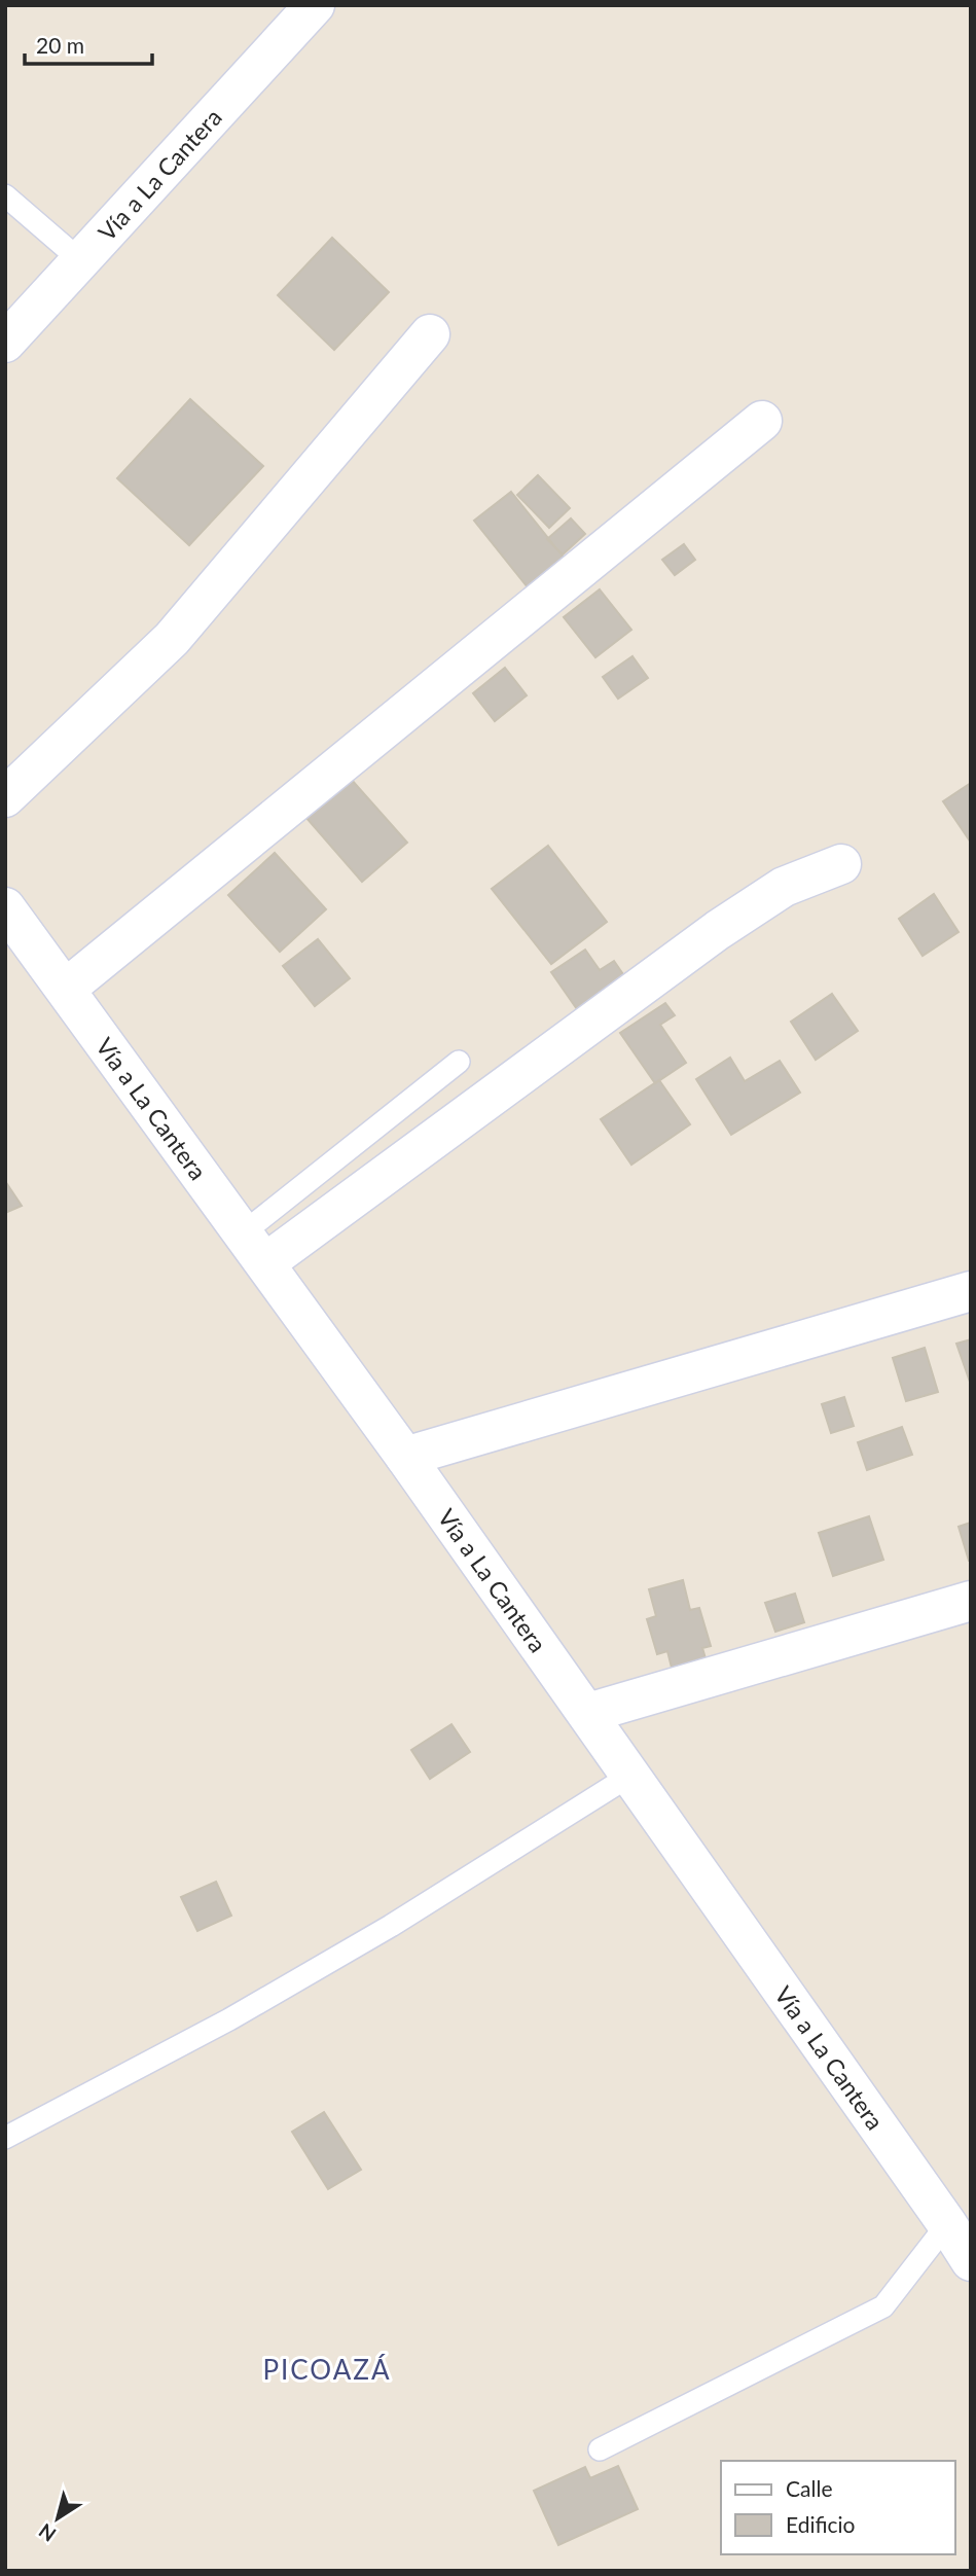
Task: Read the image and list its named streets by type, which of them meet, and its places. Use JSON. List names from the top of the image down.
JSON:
{
  "streets": {
    "street": ["Vía a La Cantera"]
  },
  "districts": ["PICOAZÁ"],
  "legend": ["Calle", "Edificio"],
  "scale_bar": "20 m",
  "north": "bottom left"
}
